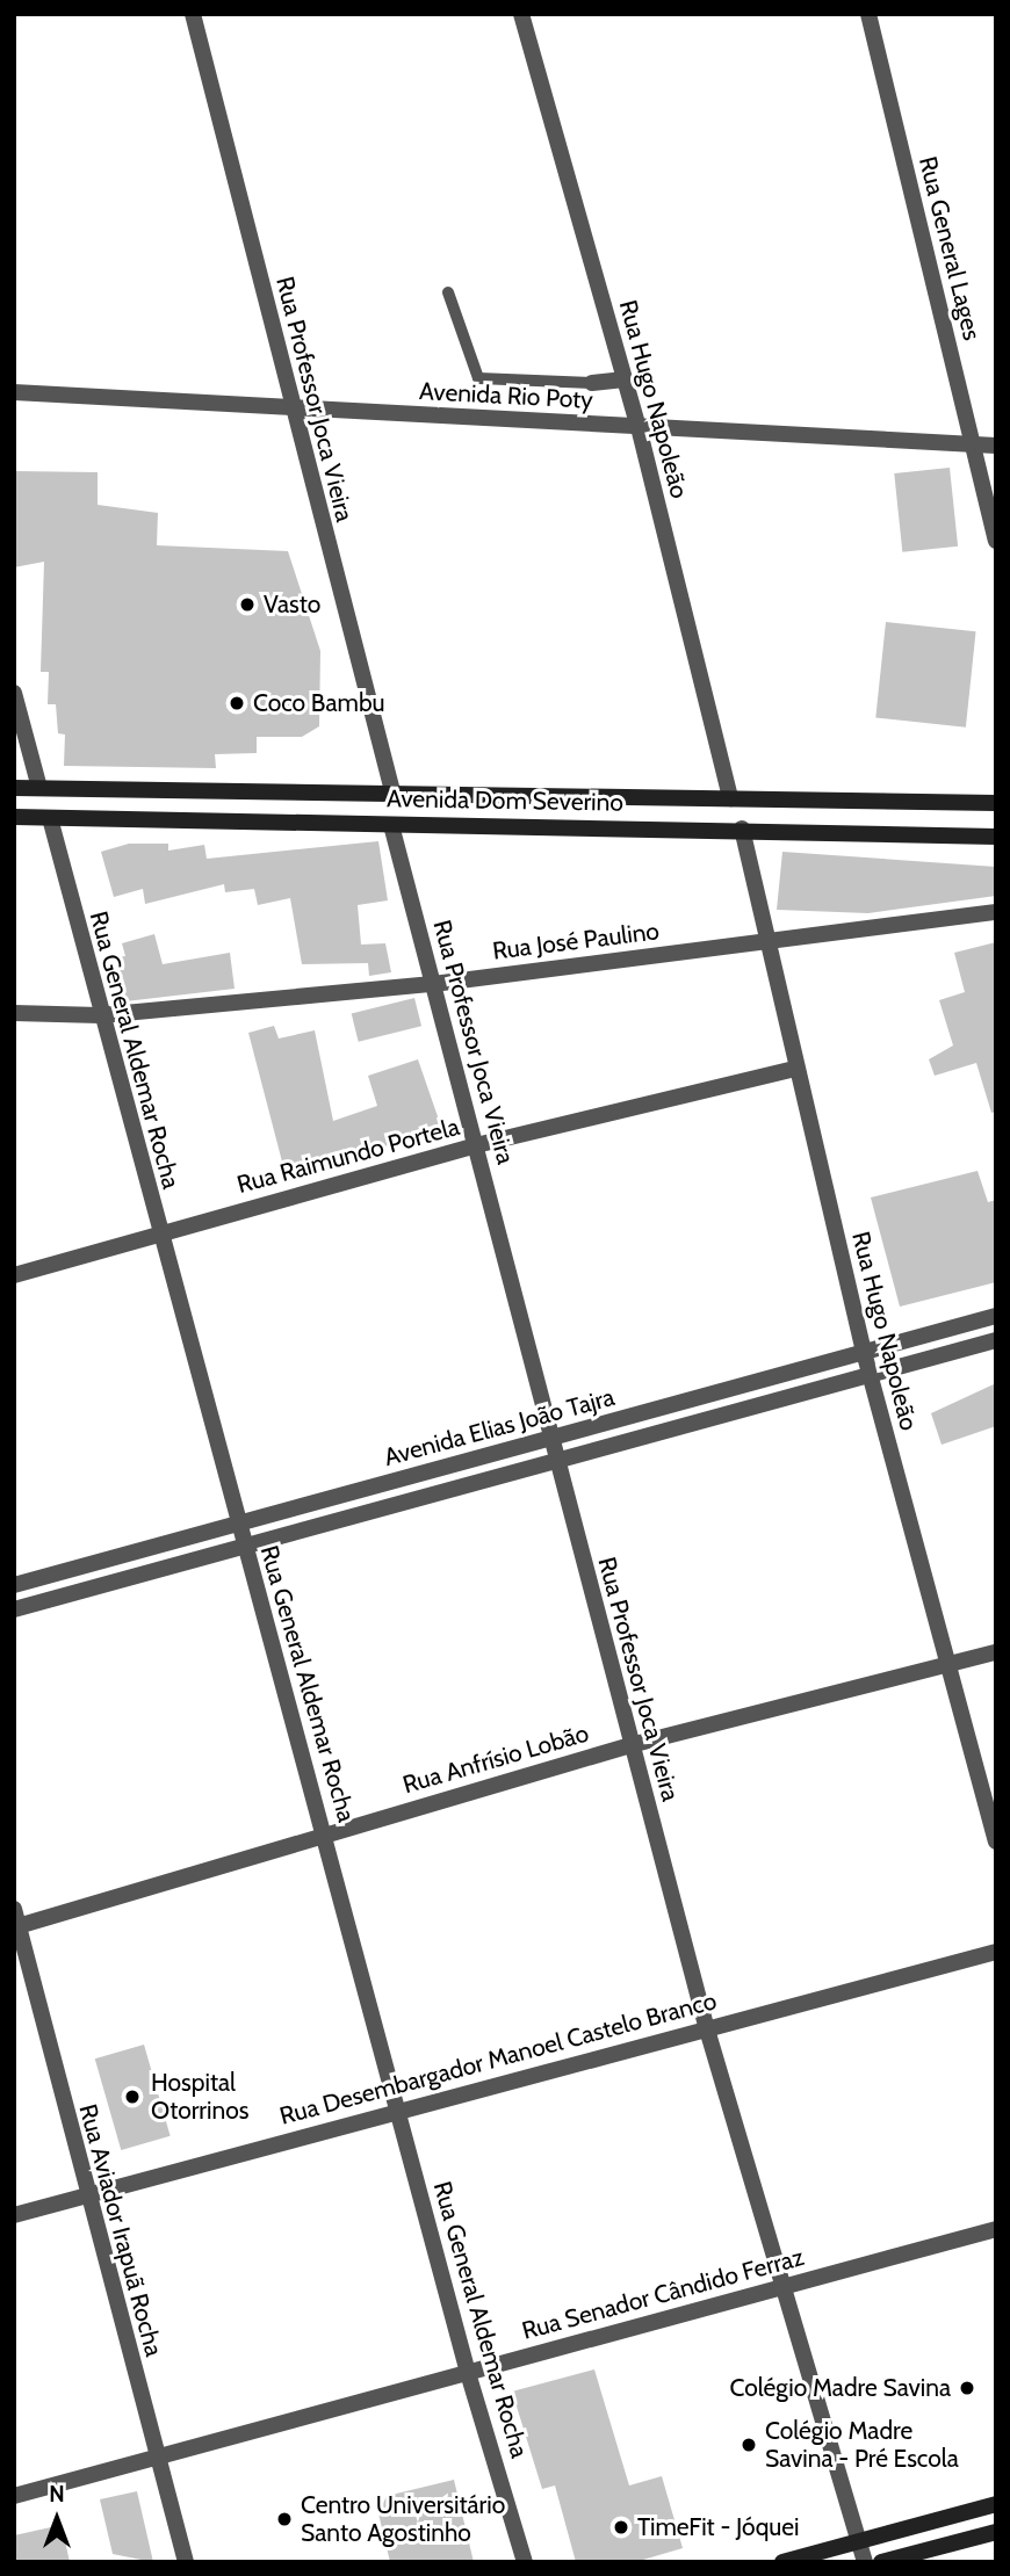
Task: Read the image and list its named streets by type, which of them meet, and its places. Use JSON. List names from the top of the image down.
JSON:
{
  "streets": {
    "main road": ["Avenida Dom Severino"],
    "street": [
      "Rua General Lages",
      "Avenida Rio Poty",
      "Rua Professor Joca Vieira",
      "Rua Hugo Napoleão",
      "Rua José Paulino",
      "Rua General Aldemar Rocha",
      "Rua Raimundo Portela",
      "Avenida Elias João Tajra",
      "Rua Anfrísio Lobão",
      "Rua Desembargador Manoel Castelo Branco",
      "Rua Aviador Irapuã Rocha",
      "Rua Senador Cândido Ferraz"
    ]
  },
  "crossings": [
    ["Rua General Lages", "Avenida Rio Poty"],
    ["Avenida Rio Poty", "Rua Professor Joca Vieira"],
    ["Avenida Rio Poty", "Rua Hugo Napoleão"],
    ["Rua Professor Joca Vieira", "Avenida Dom Severino"],
    ["Rua Professor Joca Vieira", "Rua José Paulino"],
    ["Rua Professor Joca Vieira", "Rua Raimundo Portela"],
    ["Rua Professor Joca Vieira", "Avenida Elias João Tajra"],
    ["Rua Professor Joca Vieira", "Rua Anfrísio Lobão"],
    ["Rua Professor Joca Vieira", "Rua Desembargador Manoel Castelo Branco"],
    ["Rua Professor Joca Vieira", "Rua Senador Cândido Ferraz"],
    ["Rua Hugo Napoleão", "Avenida Dom Severino"],
    ["Rua Hugo Napoleão", "Rua José Paulino"],
    ["Rua Hugo Napoleão", "Rua Raimundo Portela"],
    ["Rua Hugo Napoleão", "Avenida Elias João Tajra"],
    ["Rua Hugo Napoleão", "Rua Anfrísio Lobão"],
    ["Avenida Dom Severino", "Rua General Aldemar Rocha"],
    ["Rua José Paulino", "Rua General Aldemar Rocha"],
    ["Rua General Aldemar Rocha", "Rua Raimundo Portela"],
    ["Rua General Aldemar Rocha", "Avenida Elias João Tajra"],
    ["Rua General Aldemar Rocha", "Rua Anfrísio Lobão"],
    ["Rua General Aldemar Rocha", "Rua Desembargador Manoel Castelo Branco"],
    ["Rua General Aldemar Rocha", "Rua Senador Cândido Ferraz"],
    ["Rua Anfrísio Lobão", "Rua Aviador Irapuã Rocha"],
    ["Rua Desembargador Manoel Castelo Branco", "Rua Aviador Irapuã Rocha"],
    ["Rua Aviador Irapuã Rocha", "Rua Senador Cândido Ferraz"]
  ],
  "places": [
    "Vasto",
    "Coco Bambu",
    "Hospital Otorrinos",
    "Colégio Madre Savina",
    "Colégio Madre Savina - Pré Escola",
    "Centro Universitário Santo Agostinho",
    "TimeFit - Jóquei"
  ],
  "north": "top"
}
